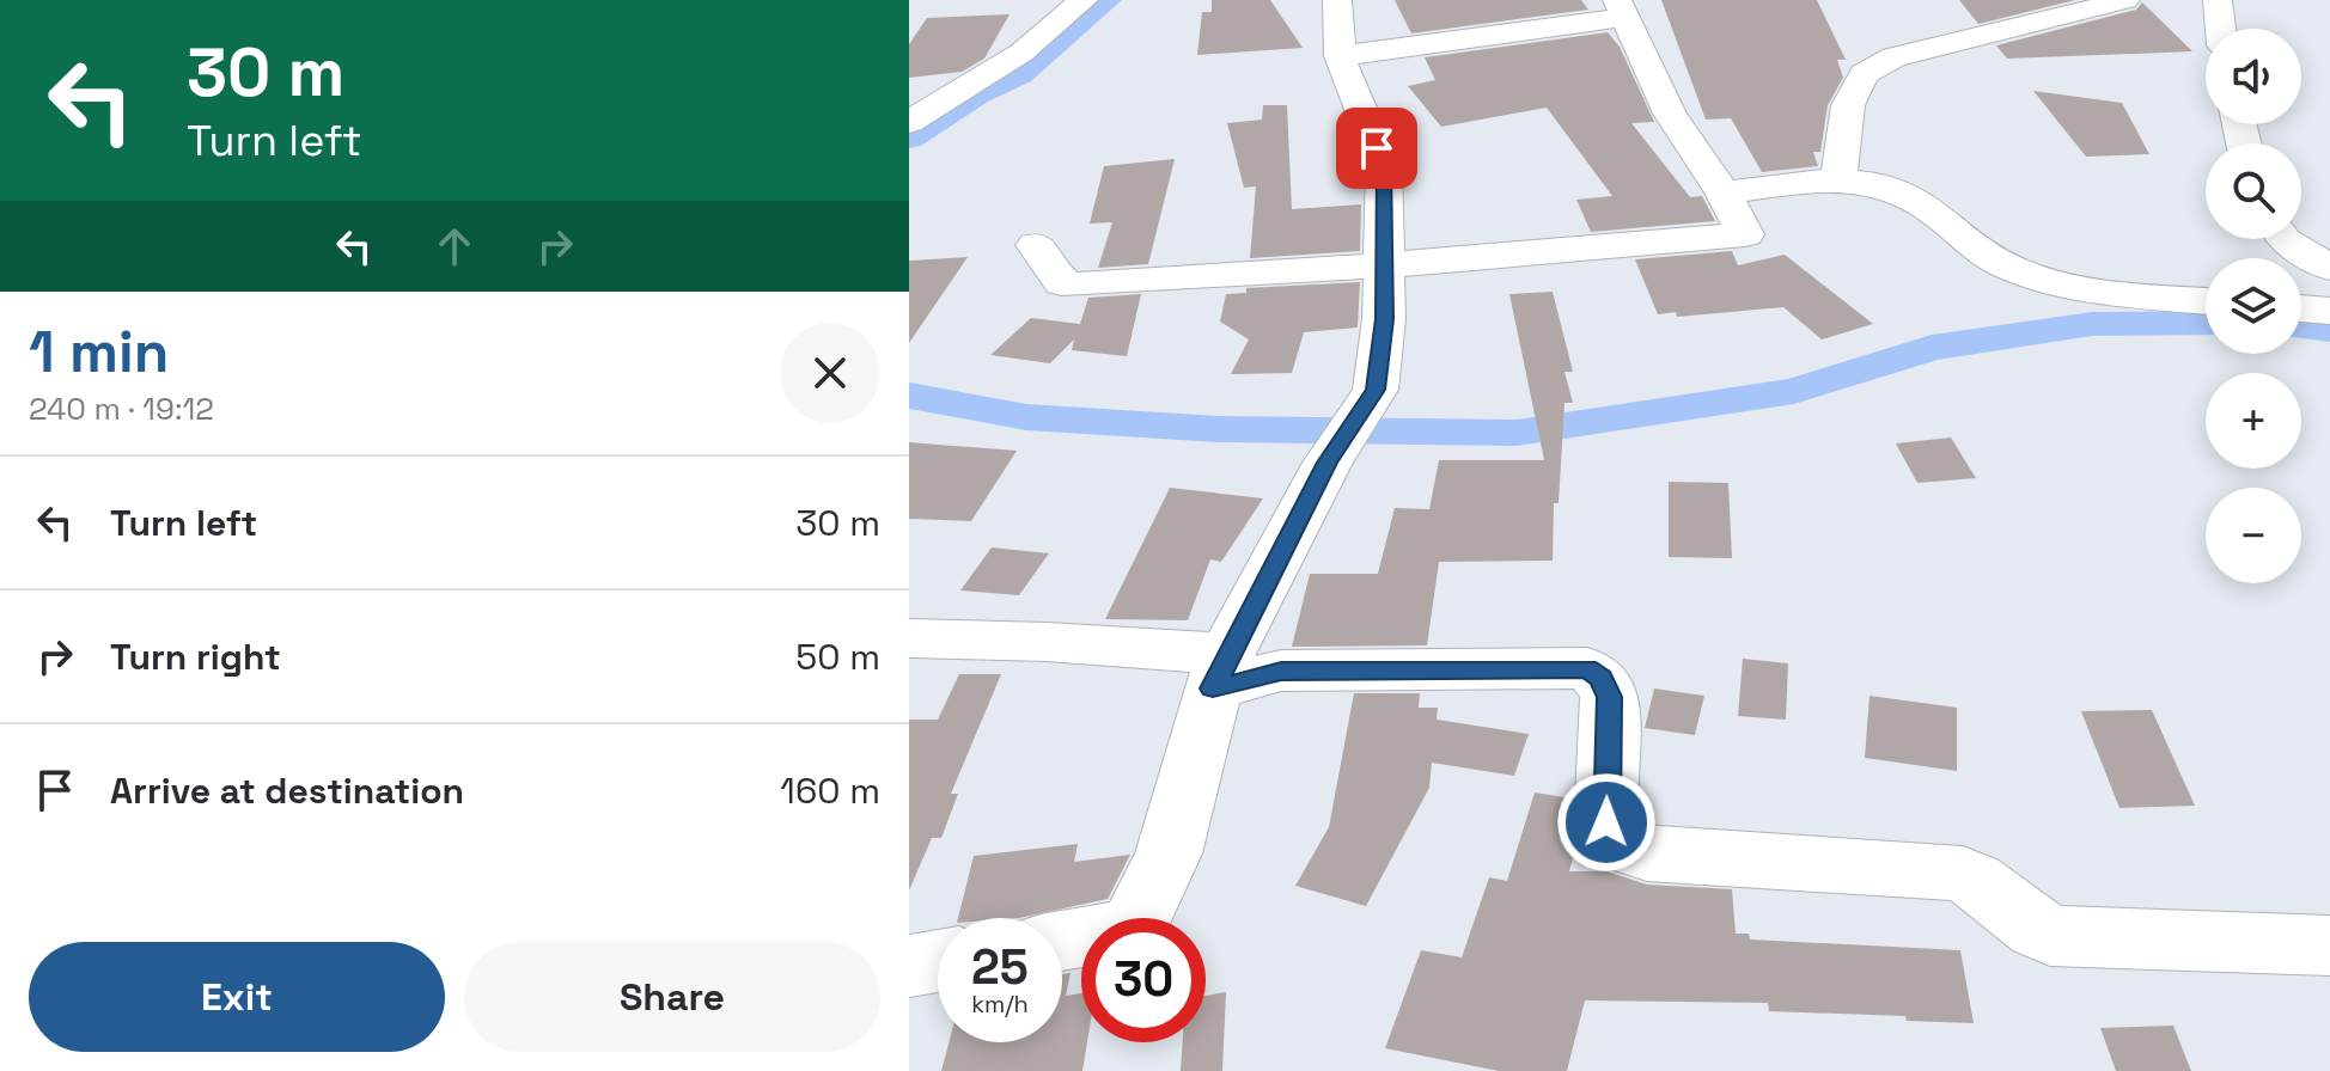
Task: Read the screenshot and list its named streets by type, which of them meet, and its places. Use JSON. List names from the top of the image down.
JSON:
{
  "page": {
    "turn": ["30 m", "Turn left"],
    "map_buttons": ["+", "−"],
    "heading": ["1 min", "240 m · 19:12"],
    "list": [
      {
        "name": "Turn left",
        "value": "30 m"
      },
      {
        "name": "Turn right",
        "value": "50 m"
      },
      {
        "name": "Arrive at destination",
        "value": "160 m"
      }
    ],
    "speed": "25 km/h",
    "limit": "30",
    "buttons": ["Exit", "Share"]
  }
}
